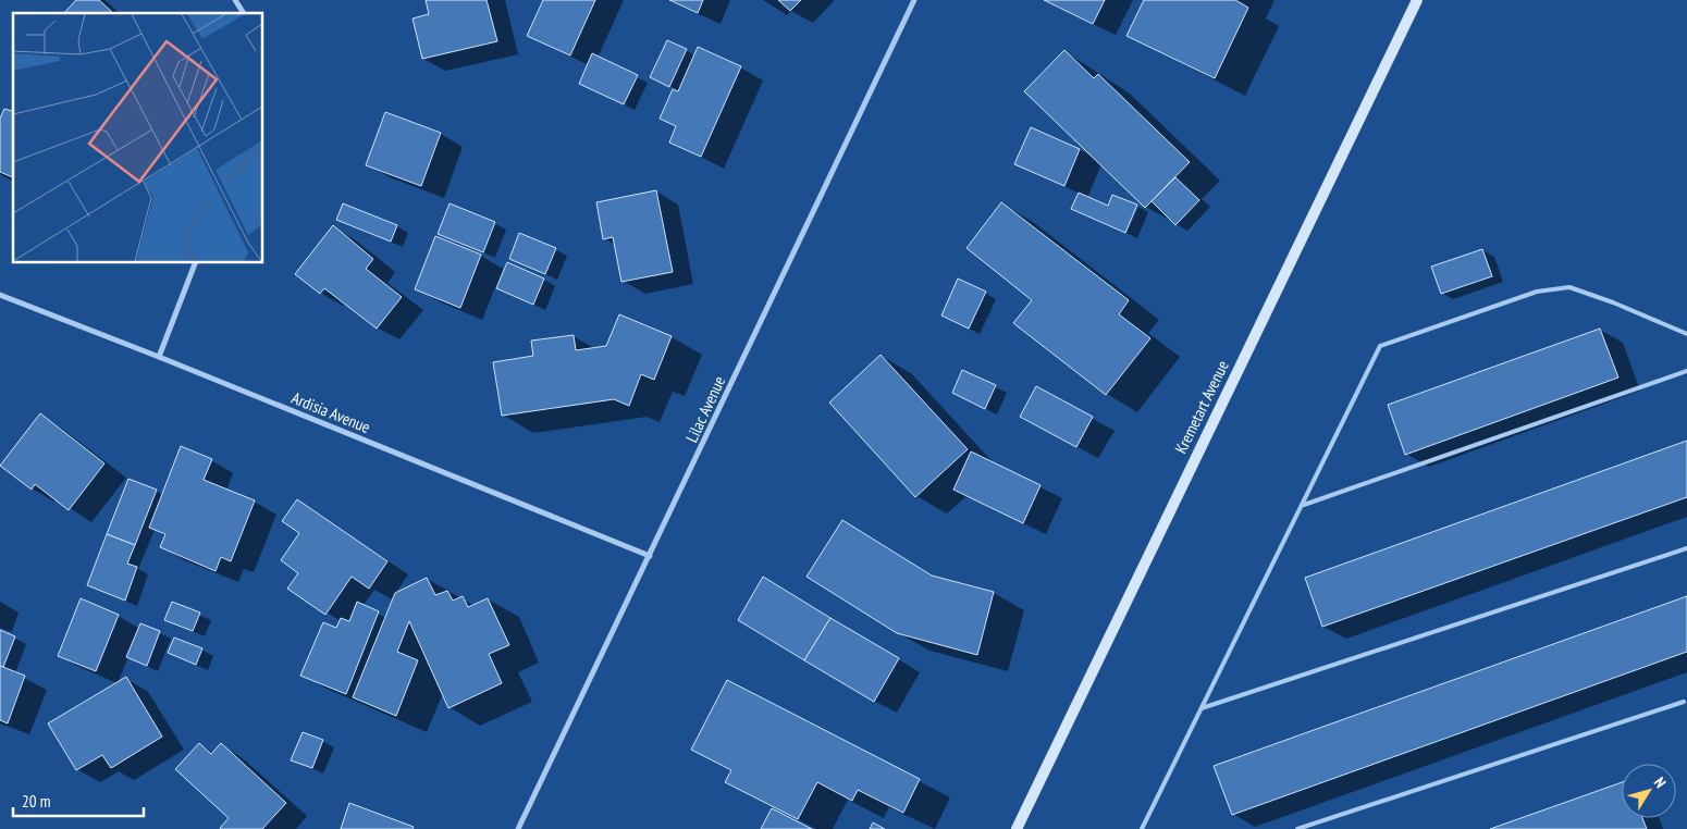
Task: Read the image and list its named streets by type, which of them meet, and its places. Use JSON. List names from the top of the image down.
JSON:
{
  "streets": {
    "street": ["Kremetart Avenue", "Lilac Avenue", "Ardisia Avenue"]
  },
  "crossings": [
    ["Lilac Avenue", "Ardisia Avenue"]
  ],
  "scale_bar": "20 m",
  "north": "top right"
}
